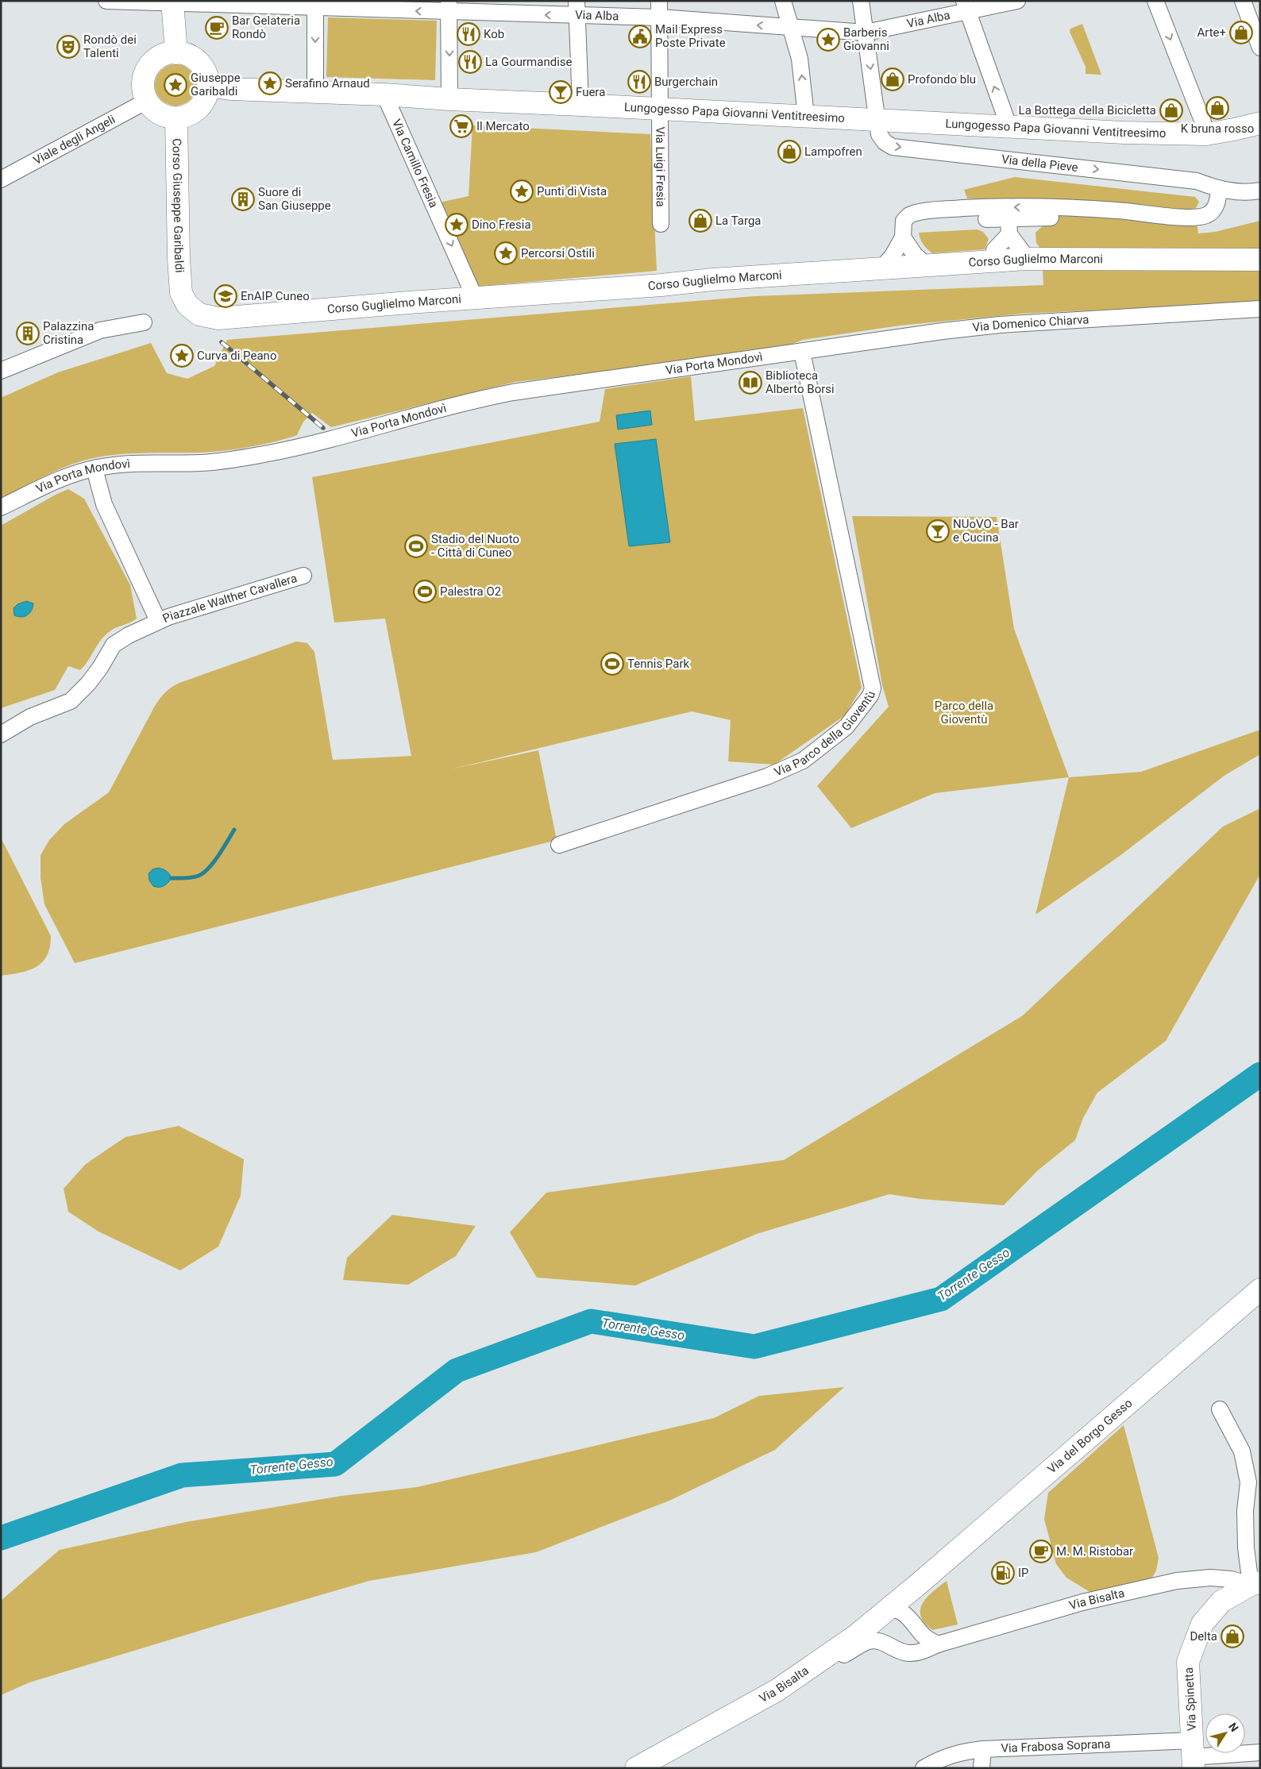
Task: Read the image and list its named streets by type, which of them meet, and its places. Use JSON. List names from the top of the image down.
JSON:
{
  "streets": {
    "street": [
      "Via Alba",
      "Lungogesso Papa Giovanni Ventitreesimo",
      "Viale degli Angeli",
      "Via della Pieve",
      "Via Camillo Fresia",
      "Via Luigi Fresia",
      "Corso Giuseppe Garibaldi",
      "Corso Guglielmo Marconi",
      "Via Domenico Chiarva",
      "Via Porta Mondovì",
      "Piazzale Walther Cavallera",
      "Via Parco della Gioventù",
      "Via del Borgo Gesso",
      "Via Bisalta",
      "Via Spinetta",
      "Via Frabosa Soprana"
    ]
  },
  "crossings": [
    ["Via Alba", "Via della Pieve"],
    ["Via Alba", "Via Luigi Fresia"],
    ["Lungogesso Papa Giovanni Ventitreesimo", "Viale degli Angeli"],
    ["Lungogesso Papa Giovanni Ventitreesimo", "Via della Pieve"],
    ["Lungogesso Papa Giovanni Ventitreesimo", "Via Camillo Fresia"],
    ["Lungogesso Papa Giovanni Ventitreesimo", "Via Luigi Fresia"],
    ["Lungogesso Papa Giovanni Ventitreesimo", "Corso Giuseppe Garibaldi"],
    ["Viale degli Angeli", "Corso Giuseppe Garibaldi"],
    ["Via Camillo Fresia", "Corso Guglielmo Marconi"],
    ["Corso Giuseppe Garibaldi", "Corso Guglielmo Marconi"],
    ["Via Domenico Chiarva", "Via Porta Mondovì"],
    ["Via Domenico Chiarva", "Via Parco della Gioventù"],
    ["Via Porta Mondovì", "Piazzale Walther Cavallera"],
    ["Via Porta Mondovì", "Via Parco della Gioventù"],
    ["Via del Borgo Gesso", "Via Bisalta"],
    ["Via Bisalta", "Via Spinetta"],
    ["Via Spinetta", "Via Frabosa Soprana"]
  ],
  "one_way": ["Via Alba", "Via della Pieve", "Via Camillo Fresia"],
  "water": ["Torrente Gesso"],
  "parks": ["Parco della Gioventù"],
  "places": {
    "cafe": ["Bar Gelateria Rondò", "M. M. Ristobar"],
    "shop": [
      "Arte+",
      "Profondo blu",
      "K bruna rosso",
      "La Bottega della Bicicletta",
      "Lampofren",
      "La Targa",
      "Delta"
    ],
    "restaurant": ["Kob", "La Gourmandise", "Burgerchain"],
    "public building": ["Mail Express Poste Private"],
    "place": [
      "Barberis Giovanni",
      "Serafino Arnaud",
      "Giuseppe Garibaldi",
      "Punti di Vista",
      "Dino Fresia",
      "Percorsi Ostili",
      "Curva di Peano"
    ],
    "theatre": ["Rondò dei Talenti"],
    "bar": ["Fuera", "NUoVO - Bar e Cucina"],
    "supermarket": ["Il Mercato"],
    "building": ["Suore di San Giuseppe", "Palazzina Cristina"],
    "school or university": ["EnAIP Cuneo"],
    "library": ["Biblioteca Alberto Borsi"],
    "sports": ["Stadio del Nuoto - Città di Cuneo", "Palestra O2", "Tennis Park"],
    "fuel station": ["IP"]
  },
  "north": "top right"
}
